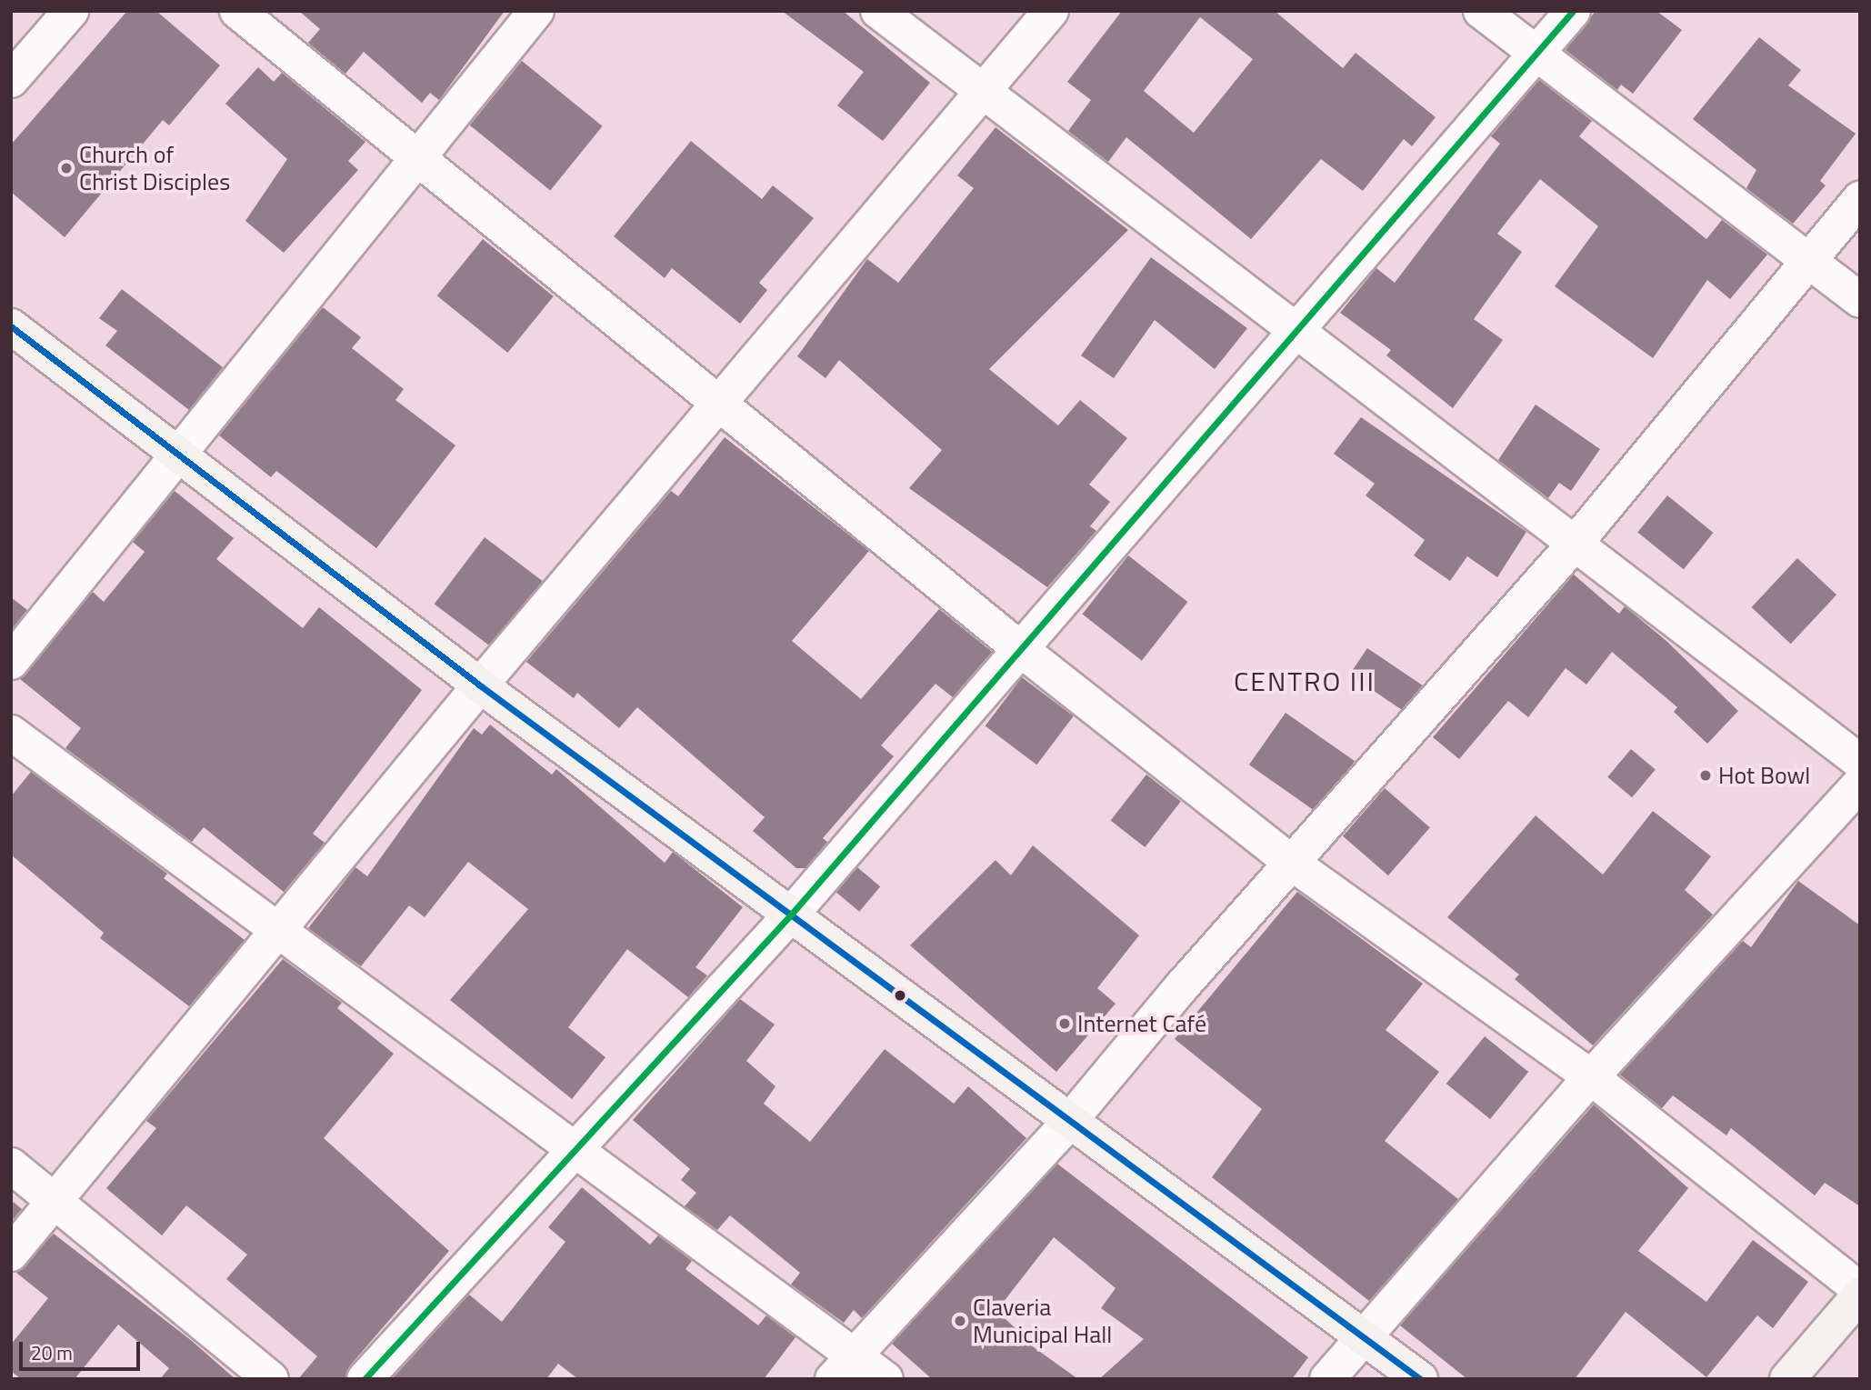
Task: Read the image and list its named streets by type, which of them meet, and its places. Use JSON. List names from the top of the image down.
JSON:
{
  "districts": ["CENTRO III"],
  "places": [
    "Church of Christ Disciples",
    "Hot Bowl",
    "Internet Café",
    "Claveria Municipal Hall"
  ],
  "scale_bar": "20 m"
}
